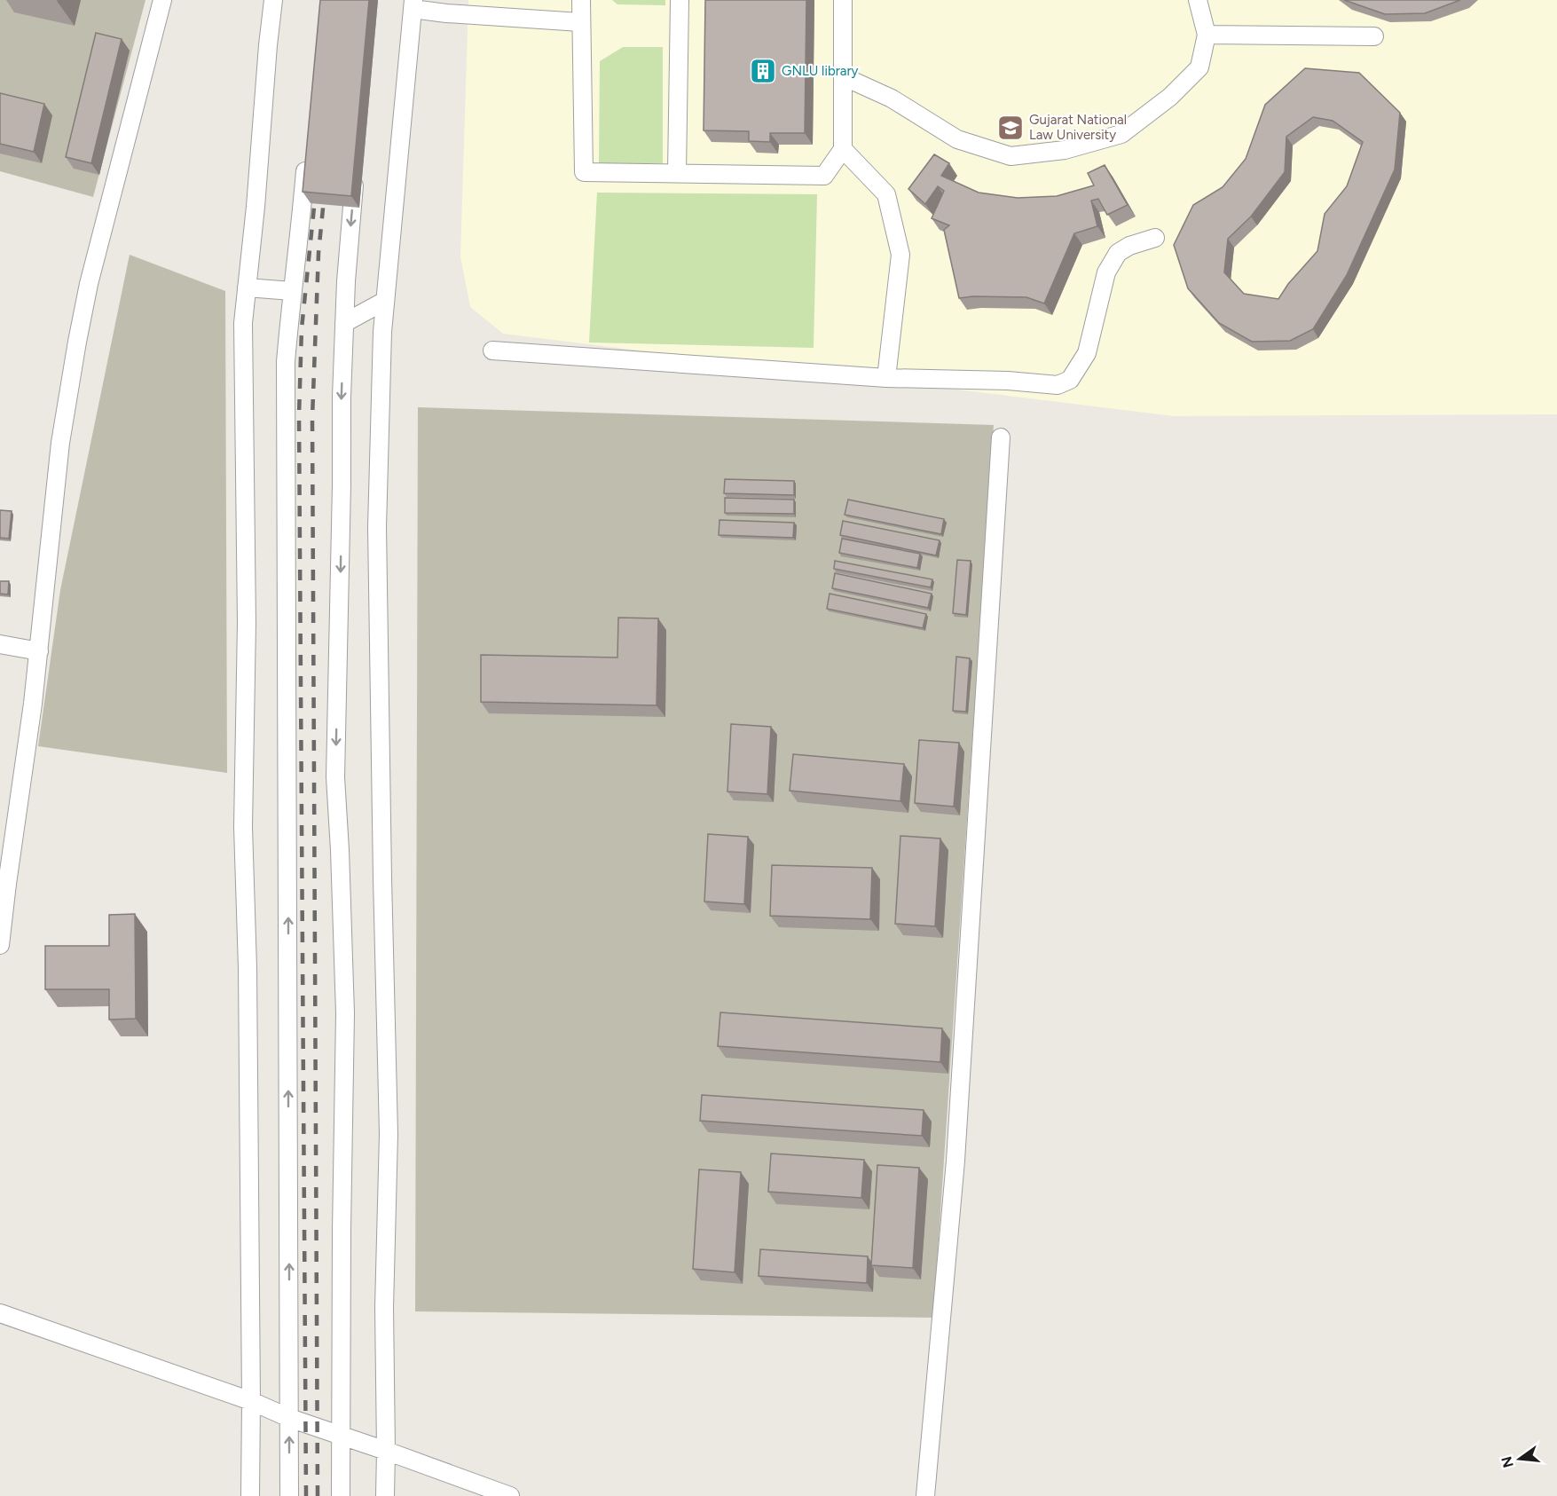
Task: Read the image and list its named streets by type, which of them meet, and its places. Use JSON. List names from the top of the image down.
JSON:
{
  "places": {
    "building": ["GNLU library"],
    "school or university": ["Gujarat National Law University"]
  },
  "north": "left"
}
